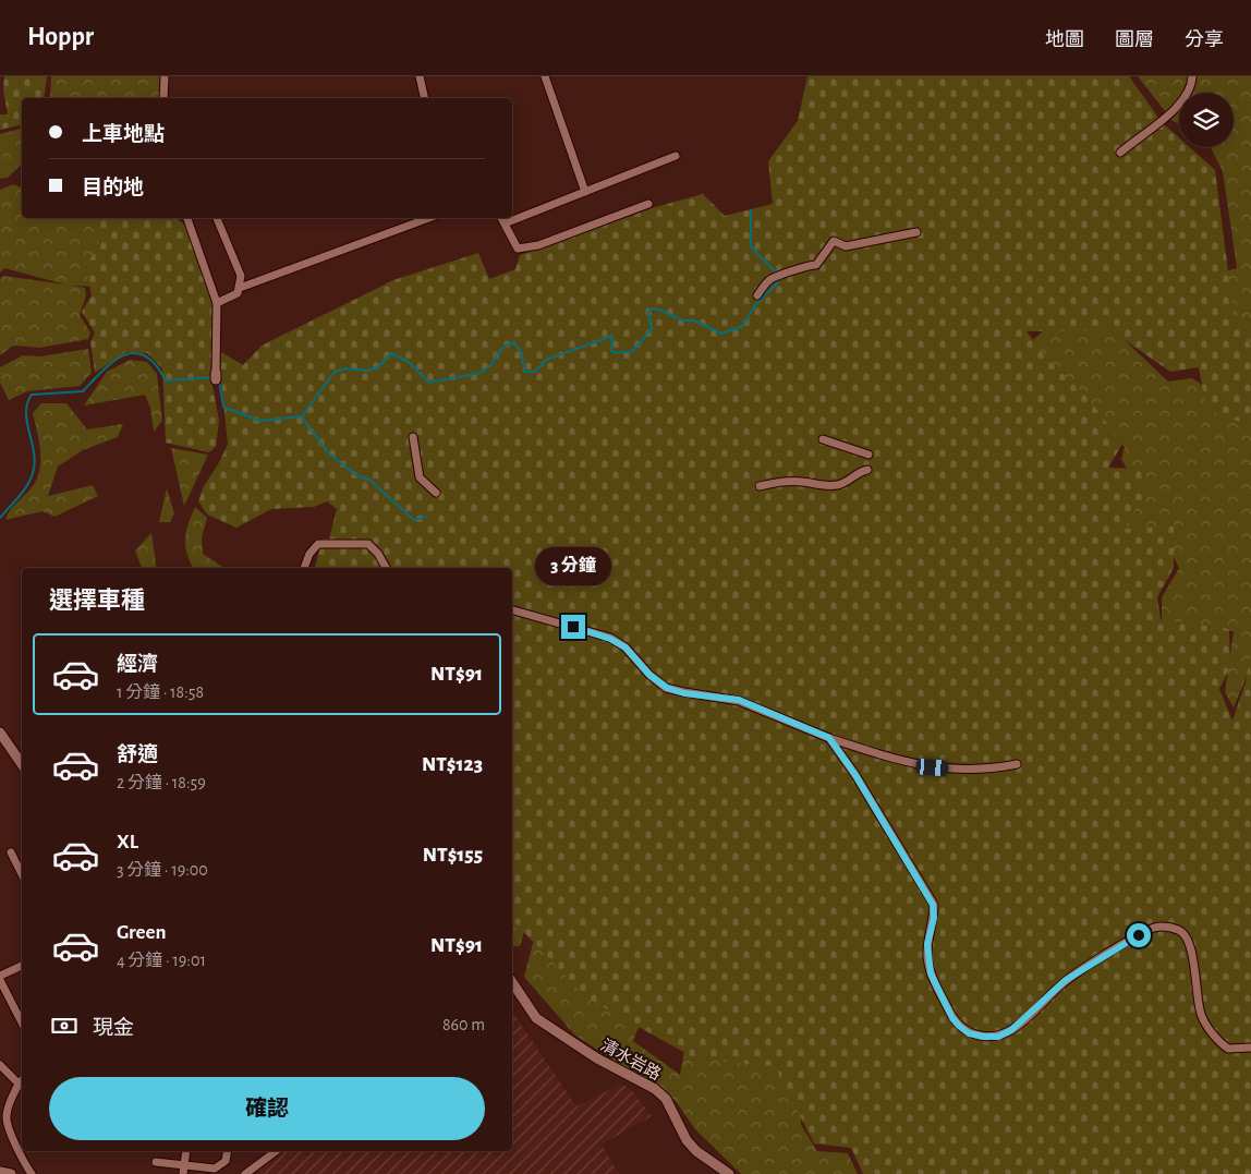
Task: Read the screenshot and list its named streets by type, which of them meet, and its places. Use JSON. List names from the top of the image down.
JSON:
{
  "streets": {
    "street": ["清水岩路"]
  },
  "page": {
    "header": "Hoppr",
    "nav": ["地圖", "圖層", "分享"],
    "banner": ["上車地點", "目的地"],
    "bubble": "3 分鐘",
    "heading": "選擇車種",
    "list": [
      {
        "name": "經濟",
        "note": "1 分鐘 · 18:58",
        "value": "NT$91"
      },
      {
        "name": "舒適",
        "note": "2 分鐘 · 18:59",
        "value": "NT$123"
      },
      {
        "name": "XL",
        "note": "3 分鐘 · 19:00",
        "value": "NT$155"
      },
      {
        "name": "Green",
        "note": "4 分鐘 · 19:01",
        "value": "NT$91"
      }
    ],
    "pay": ["現金", "860 m"],
    "buttons": "確認"
  }
}
